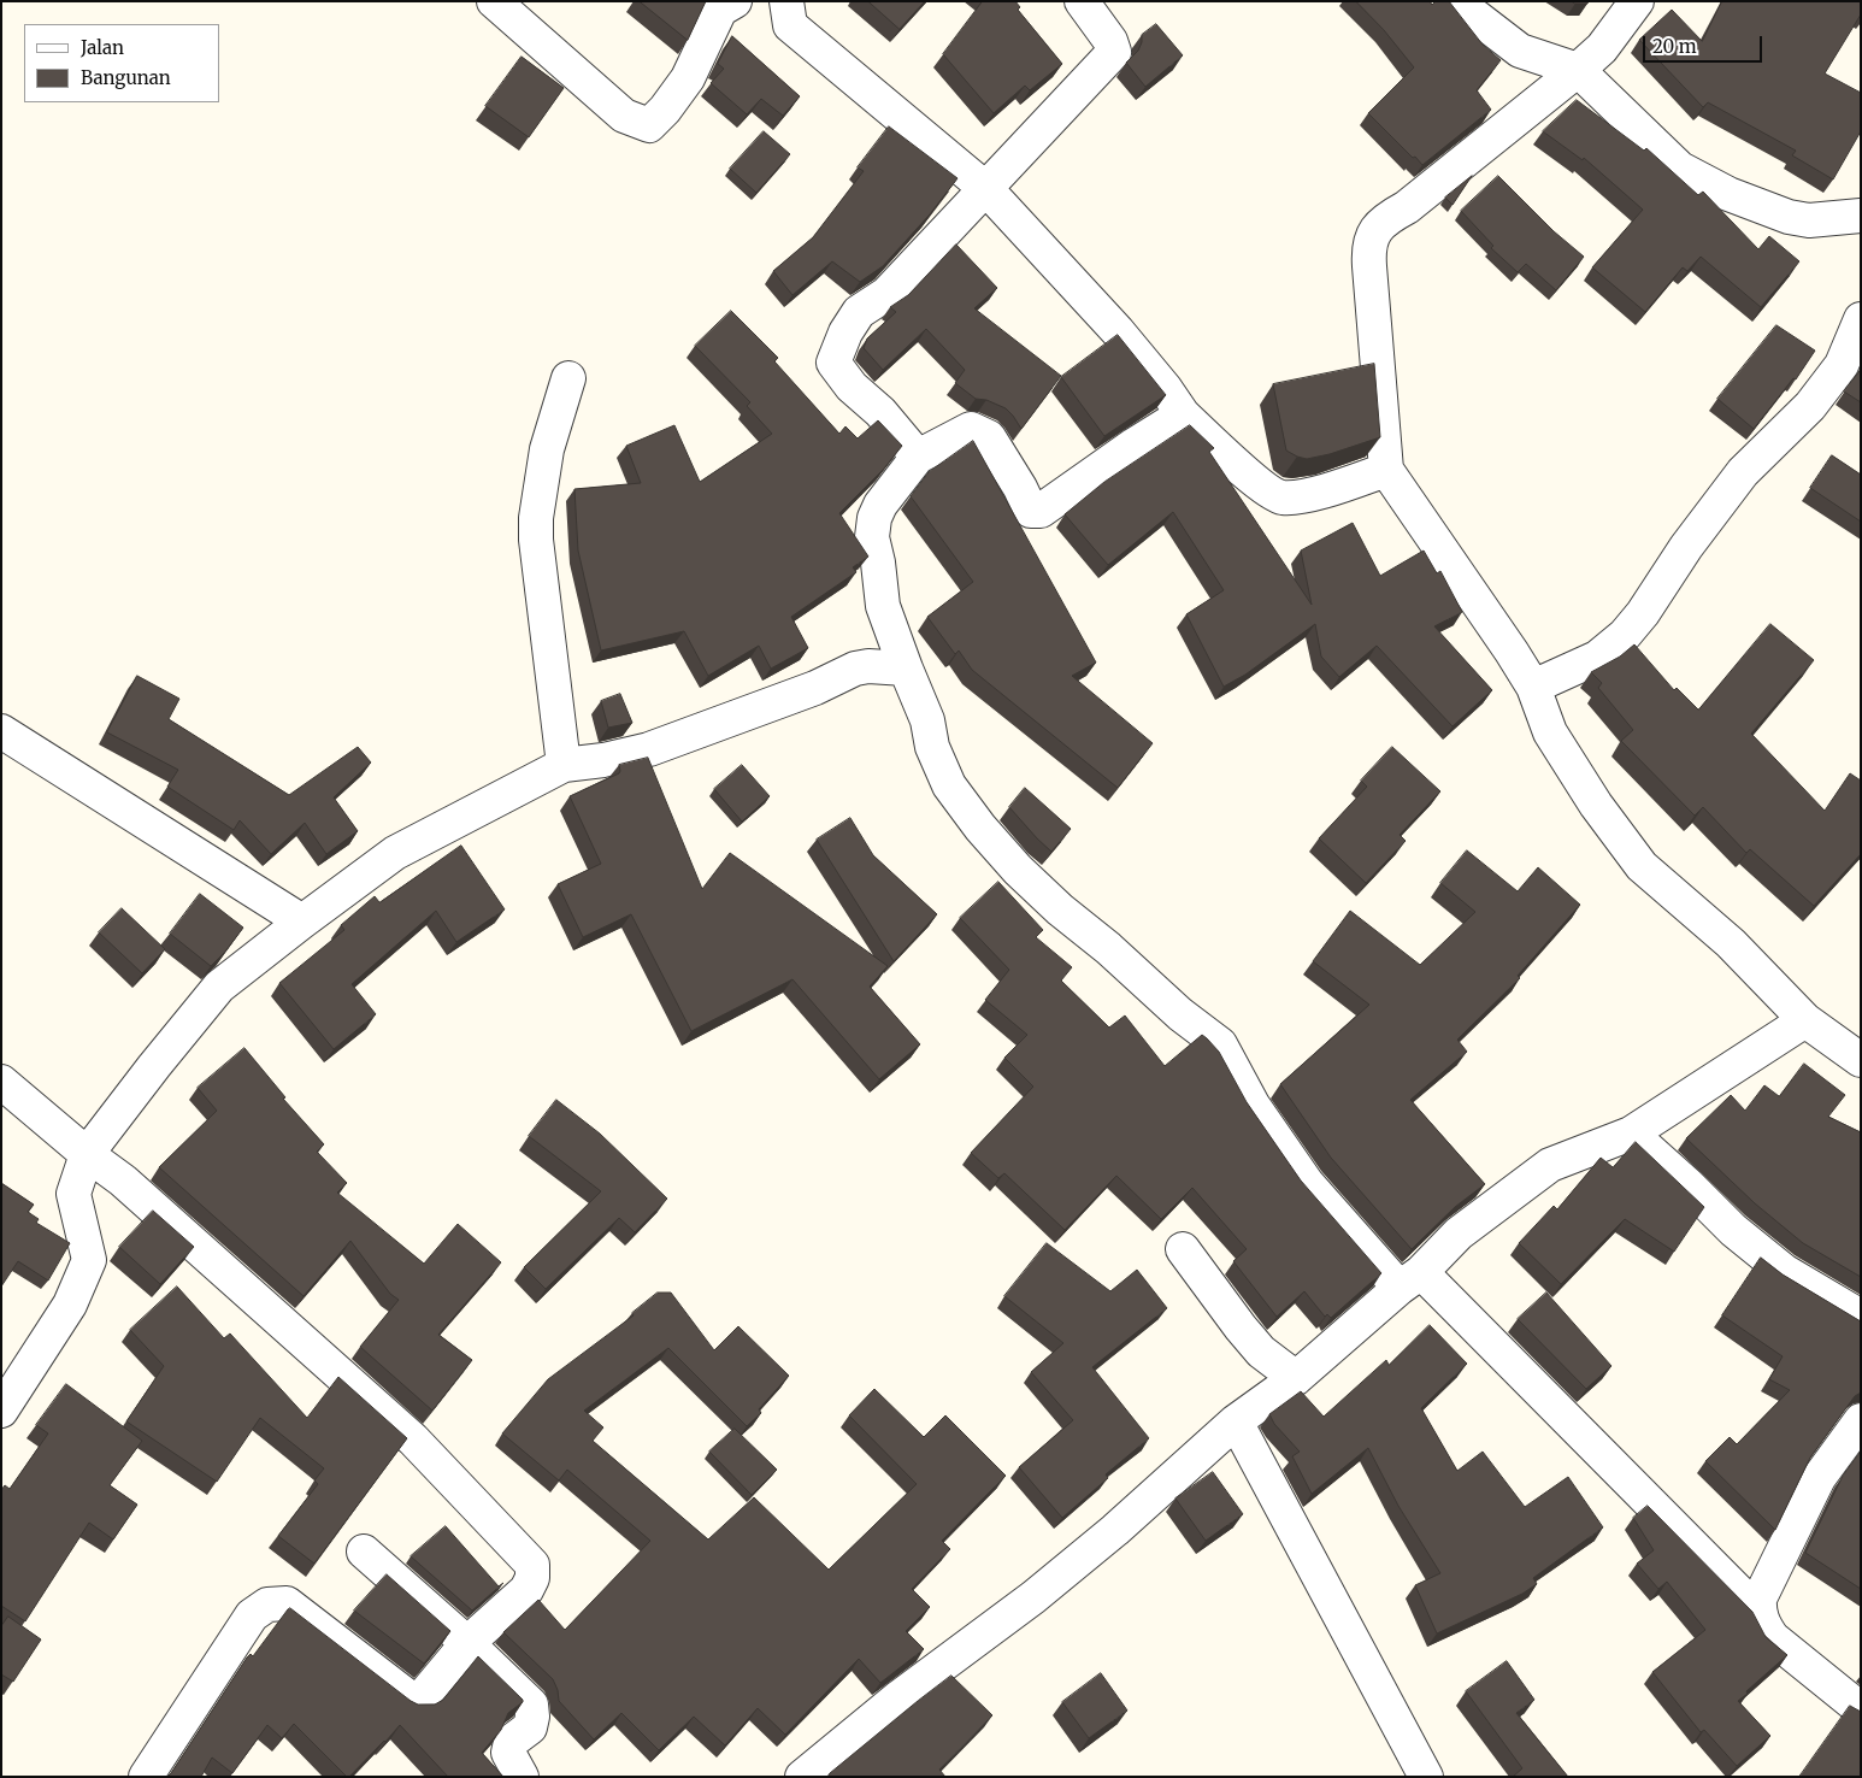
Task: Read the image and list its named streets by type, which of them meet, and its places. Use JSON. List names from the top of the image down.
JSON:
{
  "legend": ["Jalan", "Bangunan"],
  "scale_bar": "20 m"
}
